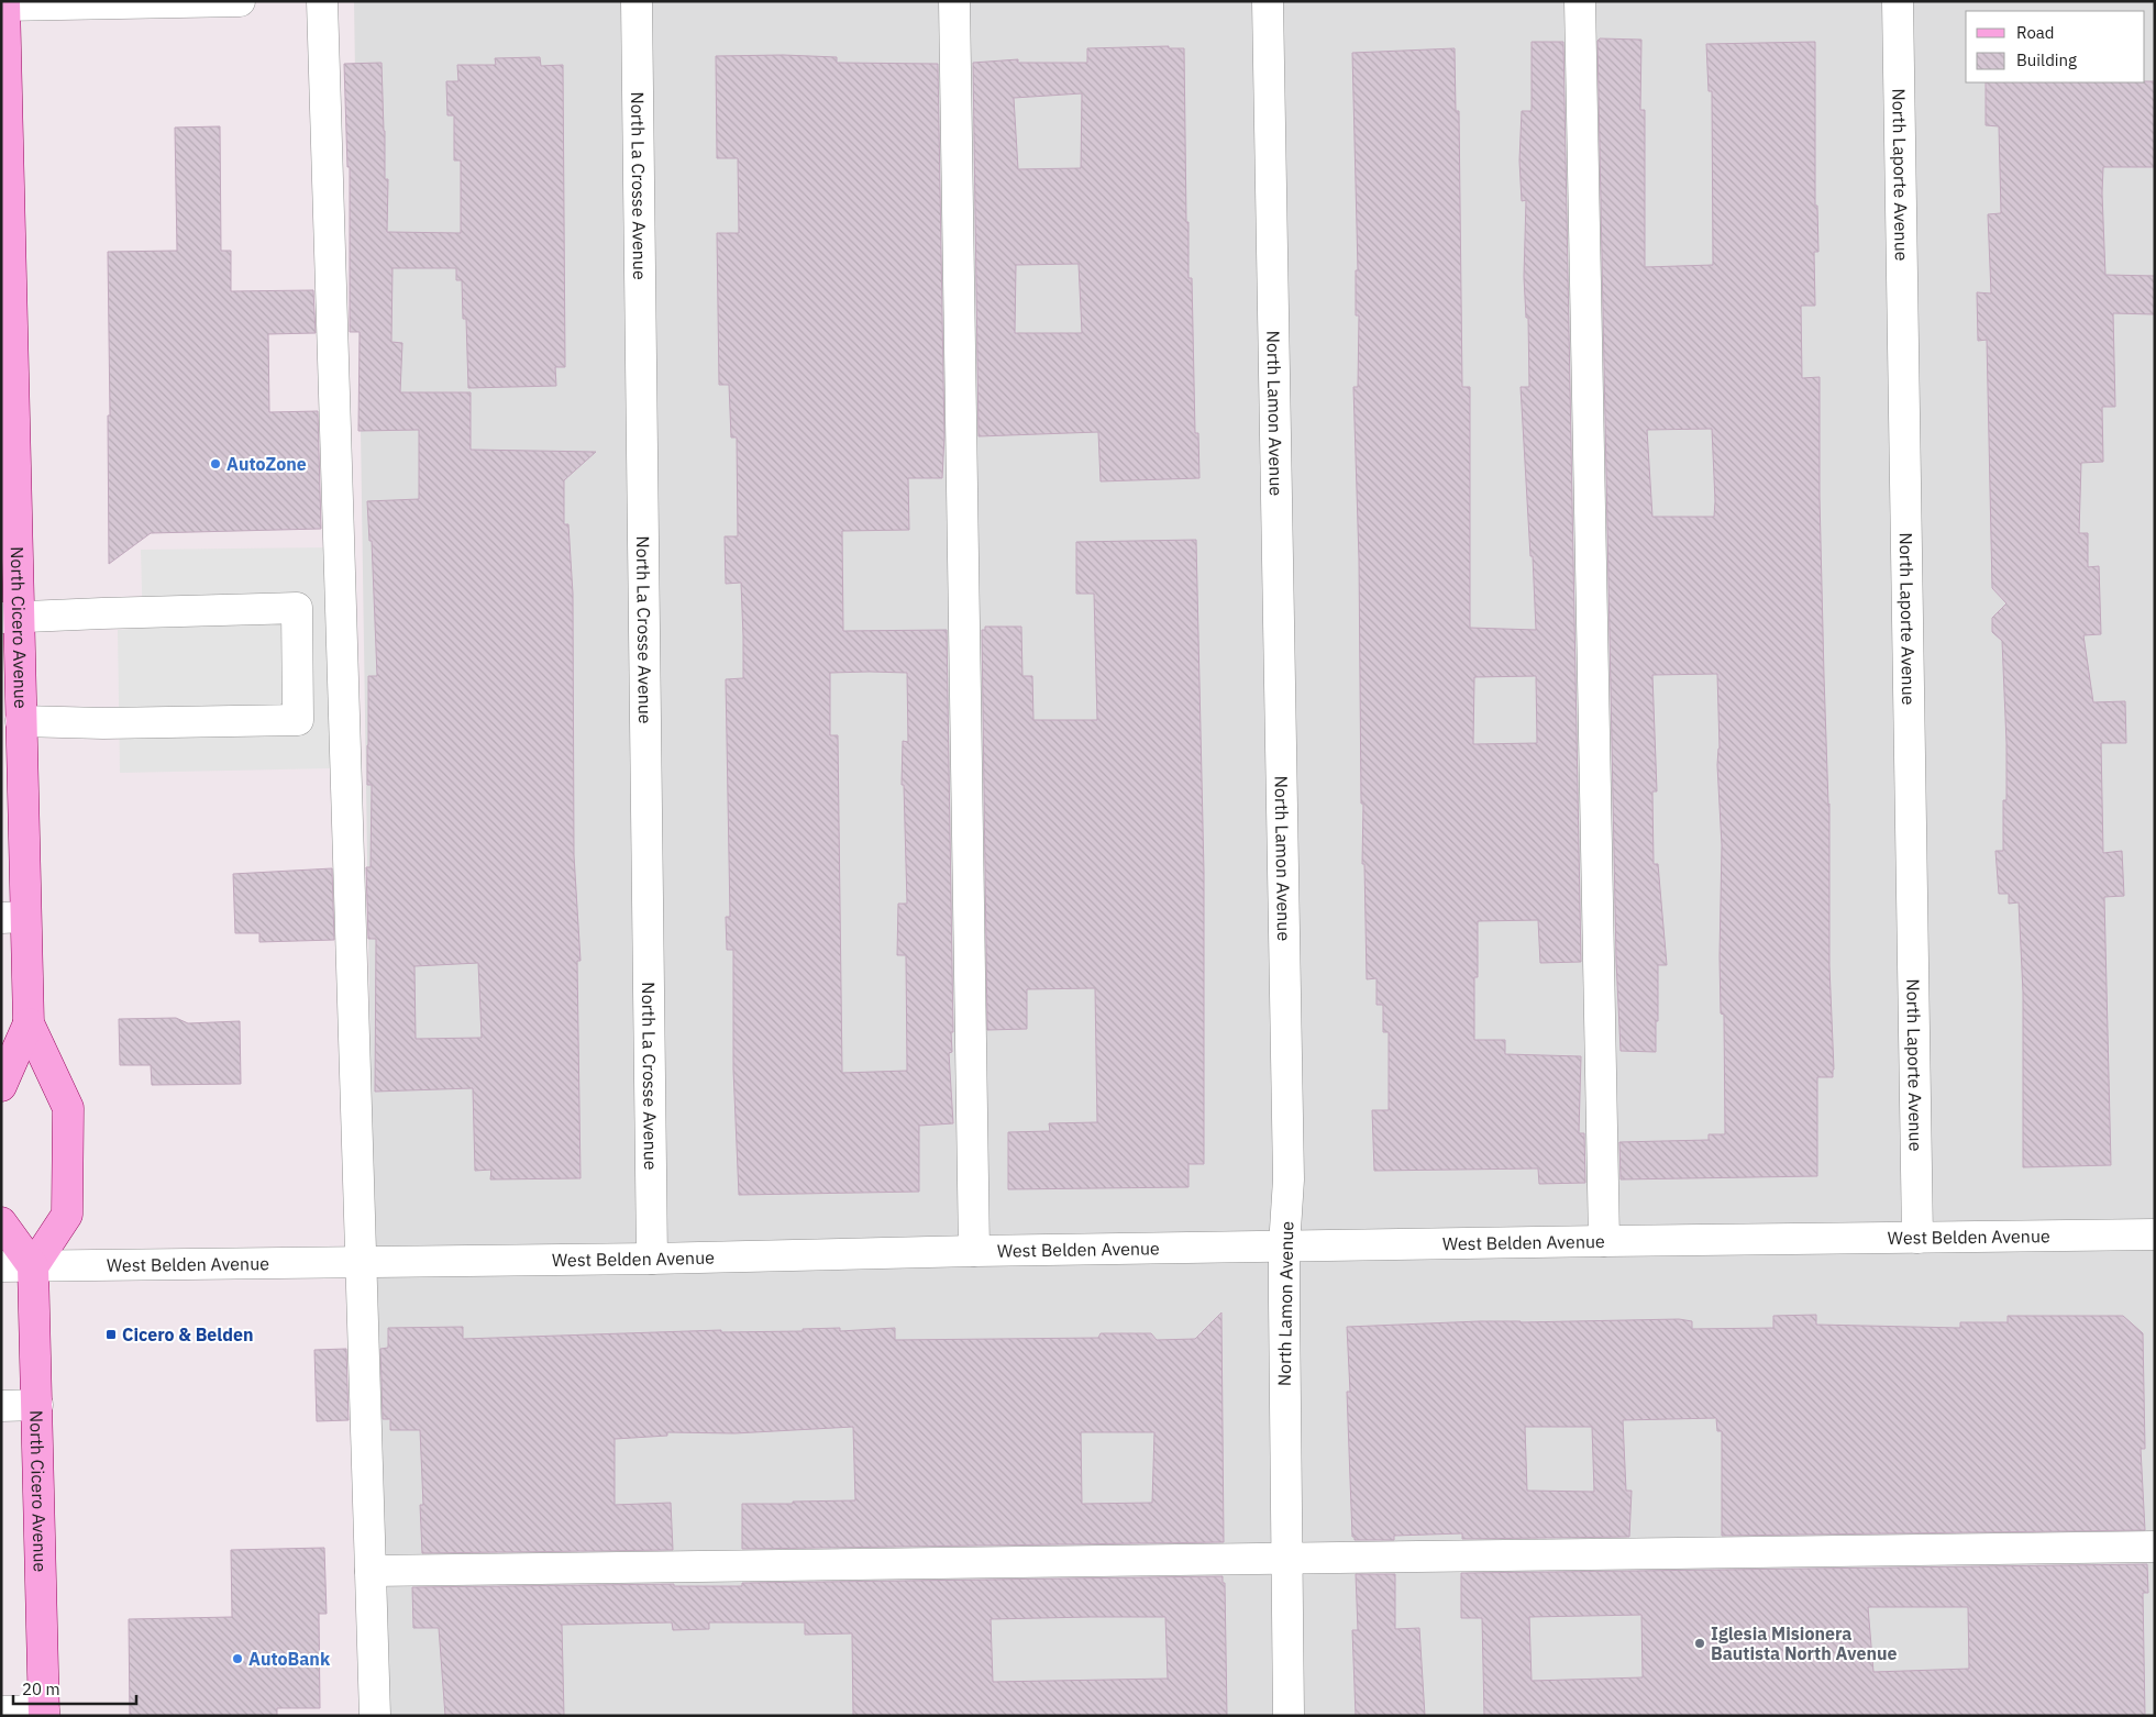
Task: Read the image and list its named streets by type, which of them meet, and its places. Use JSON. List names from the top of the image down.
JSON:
{
  "streets": {
    "main road": ["North Cicero Avenue"],
    "street": [
      "North Laporte Avenue",
      "North La Crosse Avenue",
      "North Lamon Avenue",
      "West Belden Avenue"
    ]
  },
  "crossings": [
    ["North Laporte Avenue", "West Belden Avenue"],
    ["North La Crosse Avenue", "West Belden Avenue"],
    ["North Lamon Avenue", "West Belden Avenue"],
    ["North Cicero Avenue", "West Belden Avenue"]
  ],
  "places": {
    "other": ["AutoZone", "Iglesia Misionera Bautista North Avenue", "AutoBank"],
    "transit": ["Cicero & Belden"]
  },
  "legend": ["Road", "Building"],
  "scale_bar": "20 m"
}
